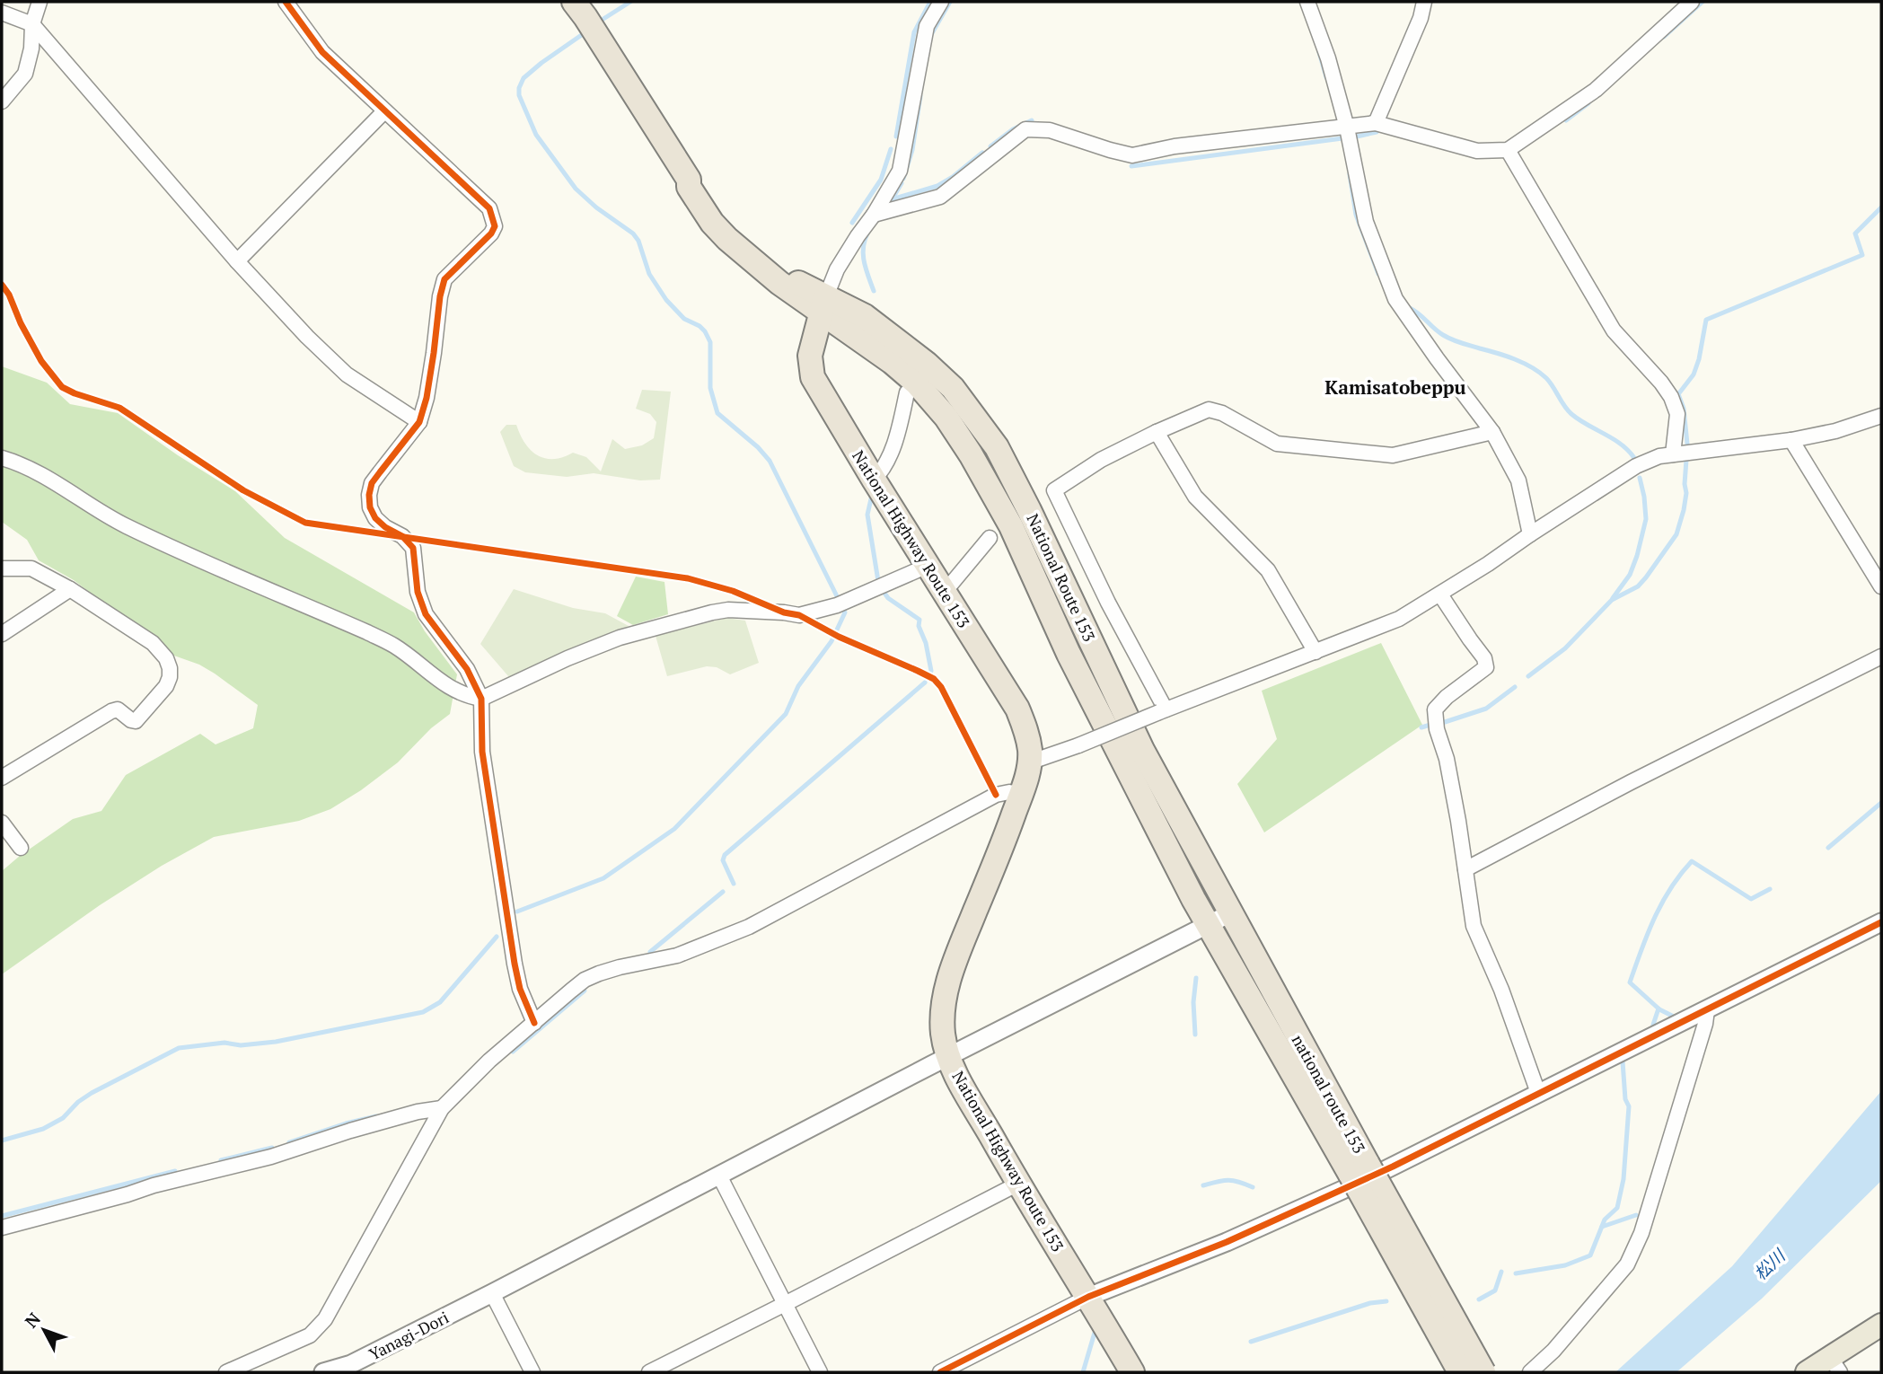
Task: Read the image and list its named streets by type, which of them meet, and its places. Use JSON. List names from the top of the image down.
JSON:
{
  "streets": {
    "highway": ["National Highway Route 153", "National Route 153", "national route 153"],
    "street": ["Yanagi-Dori"]
  },
  "crossings": [
    ["National Highway Route 153", "National Route 153"],
    ["National Highway Route 153", "Yanagi-Dori"],
    ["National Route 153", "national route 153"],
    ["National Route 153", "Yanagi-Dori"],
    ["national route 153", "Yanagi-Dori"]
  ],
  "districts": ["Kamisatobeppu"],
  "water": ["松川"],
  "north": "top left"
}
